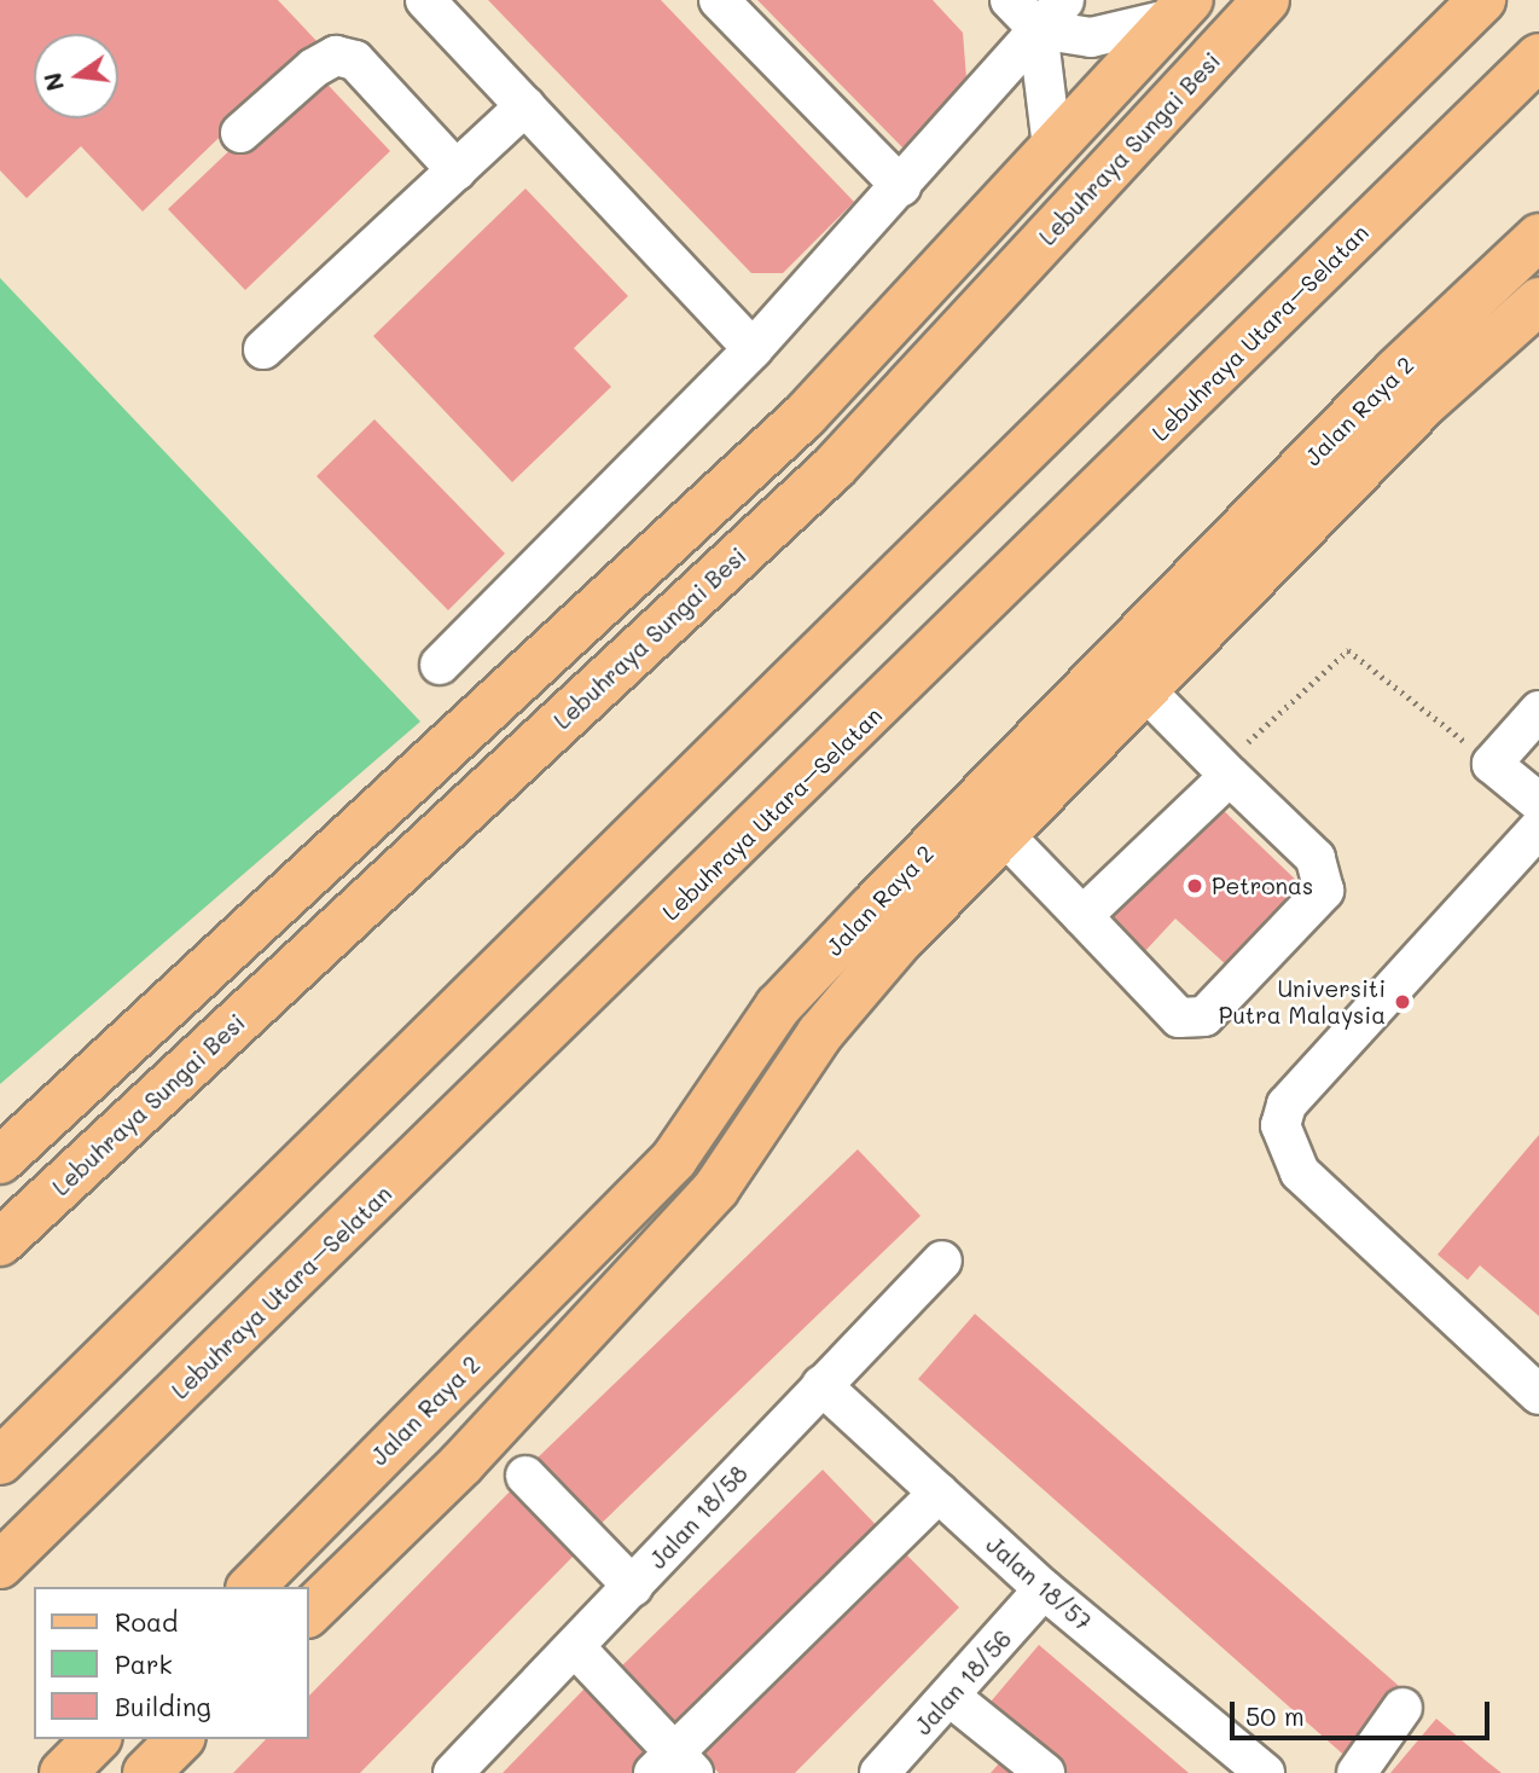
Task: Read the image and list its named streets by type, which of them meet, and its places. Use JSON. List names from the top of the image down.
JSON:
{
  "streets": {
    "main road": ["Lebuhraya Sungai Besi", "Lebuhraya Utara–Selatan", "Jalan Raya 2"],
    "street": ["Jalan 18/58", "Jalan 18/57", "Jalan 18/56"]
  },
  "crossings": [
    ["Jalan 18/58", "Jalan 18/57"],
    ["Jalan 18/57", "Jalan 18/56"]
  ],
  "places": ["Petronas", "Universiti Putra Malaysia"],
  "legend": ["Road", "Park", "Building"],
  "scale_bar": "50 m",
  "north": "left"
}
